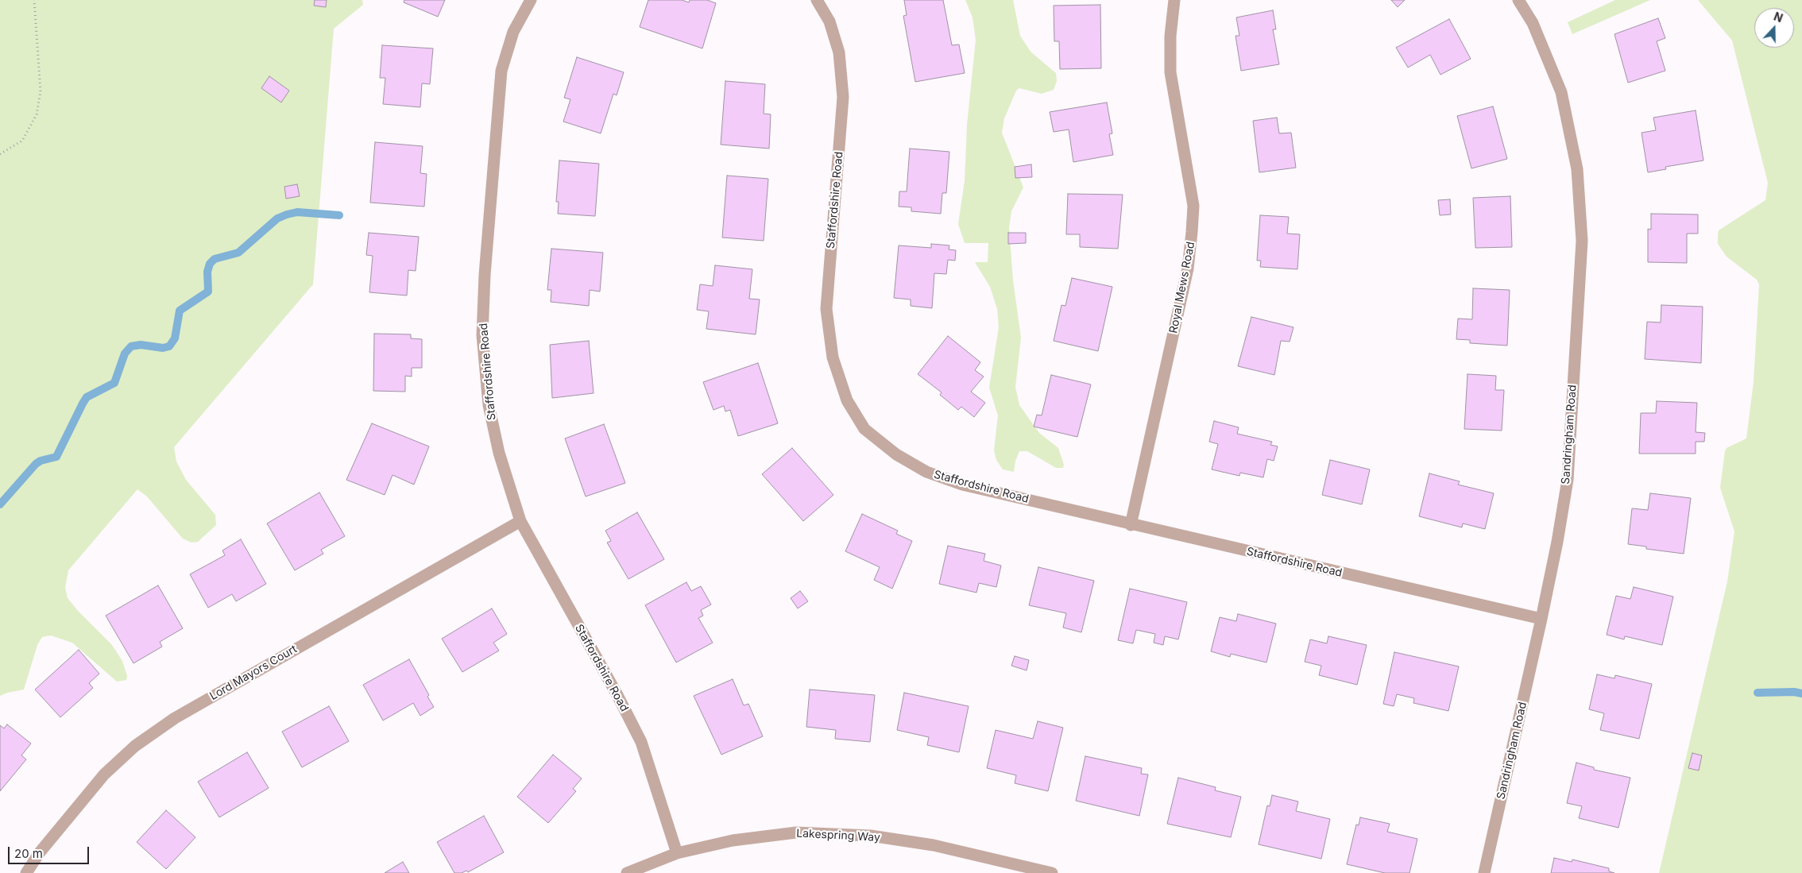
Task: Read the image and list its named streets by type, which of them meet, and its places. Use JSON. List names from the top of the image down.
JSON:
{
  "streets": {
    "street": [
      "Staffordshire Road",
      "Royal Mews Road",
      "Sandringham Road",
      "Lord Mayors Court",
      "Lakespring Way"
    ]
  },
  "crossings": [
    ["Staffordshire Road", "Royal Mews Road"],
    ["Staffordshire Road", "Sandringham Road"],
    ["Staffordshire Road", "Lord Mayors Court"],
    ["Staffordshire Road", "Lakespring Way"]
  ],
  "scale_bar": "20 m",
  "north": "top"
}
